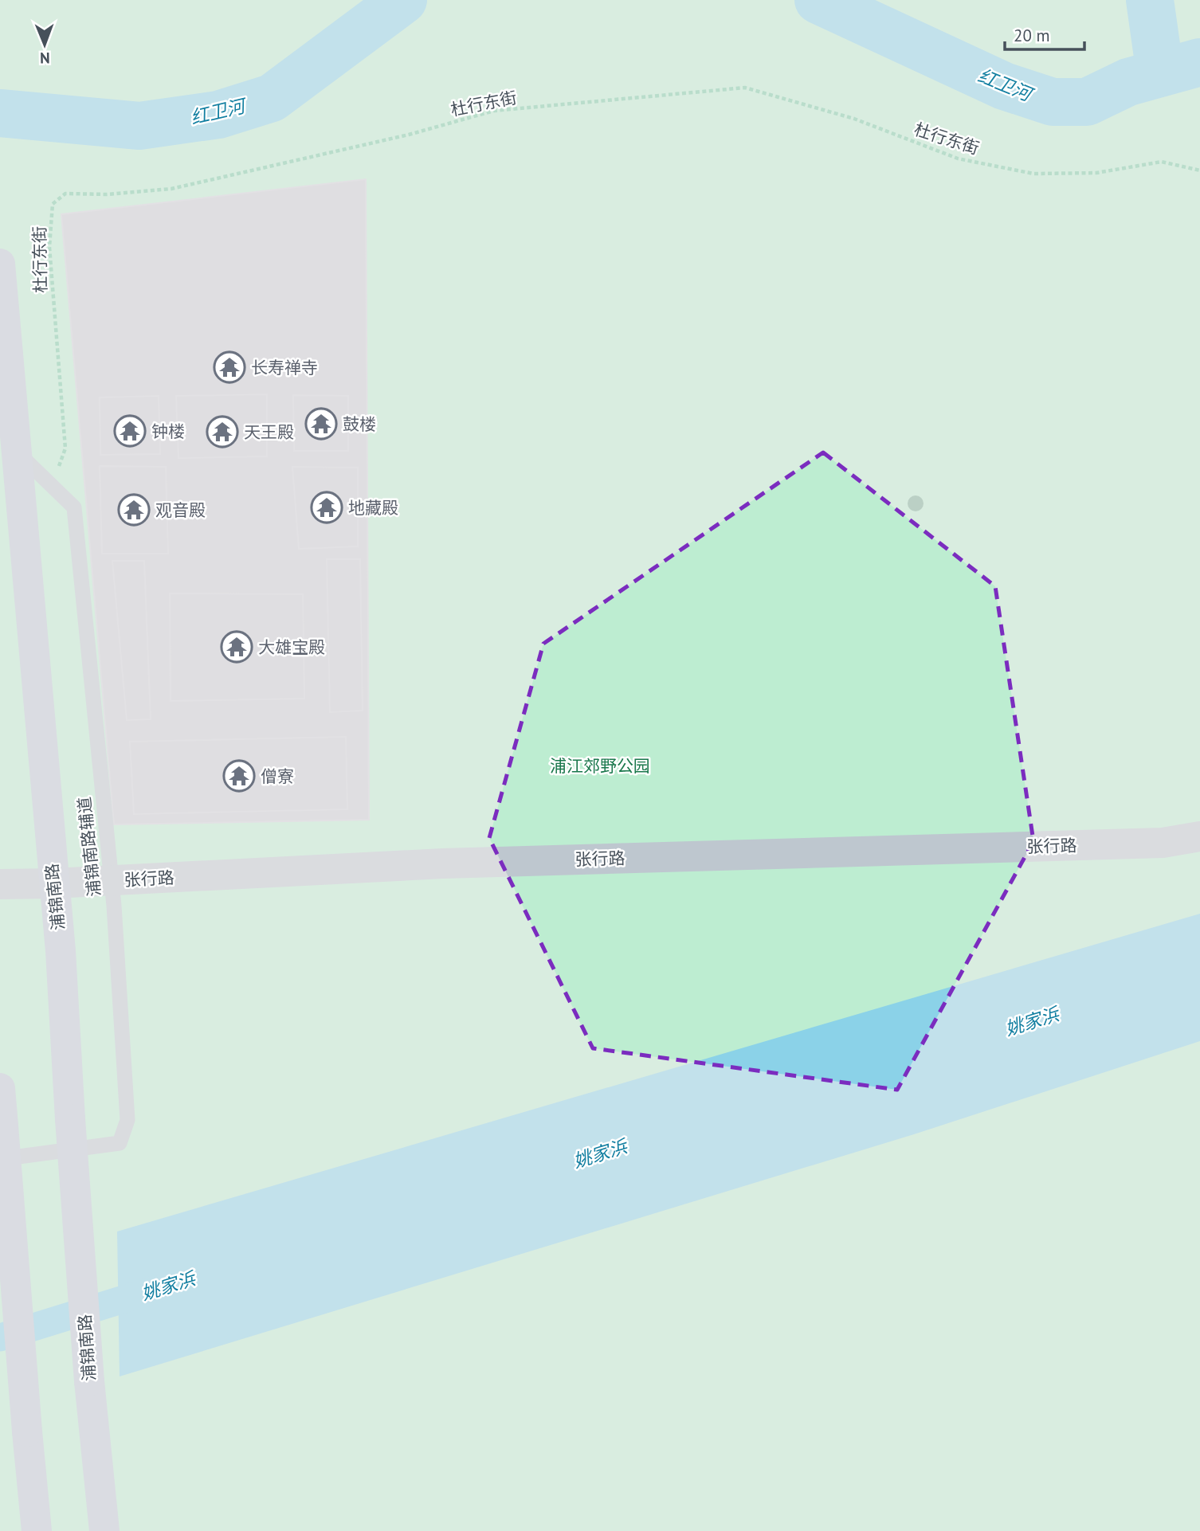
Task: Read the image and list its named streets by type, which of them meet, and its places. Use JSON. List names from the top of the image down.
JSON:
{
  "streets": {
    "main road": ["浦锦南路"],
    "street": ["张行路"],
    "lane": ["浦锦南路辅道"],
    "path": ["杜行东街"]
  },
  "crossings": [
    ["杜行东街", "浦锦南路辅道"],
    ["张行路", "浦锦南路辅道"],
    ["张行路", "浦锦南路"],
    ["浦锦南路辅道", "浦锦南路"]
  ],
  "water": ["红卫河", "姚家浜"],
  "parks": ["浦江郊野公园"],
  "places": {
    "temple": [
      "长寿禅寺",
      "鼓楼",
      "钟楼",
      "天王殿",
      "地藏殿",
      "观音殿",
      "大雄宝殿",
      "僧寮"
    ]
  },
  "scale_bar": "20 m",
  "north": "bottom"
}
